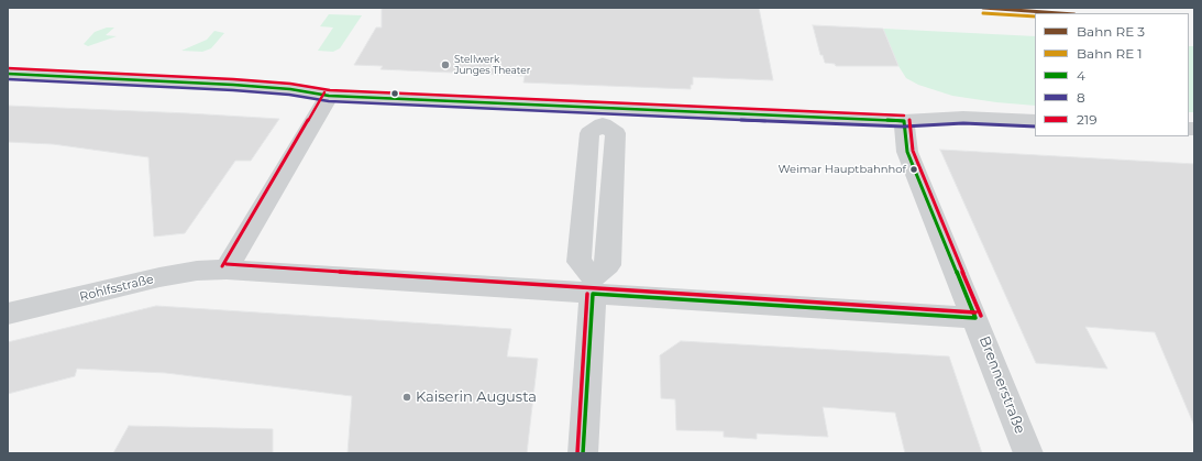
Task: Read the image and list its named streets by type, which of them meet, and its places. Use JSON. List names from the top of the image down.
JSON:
{
  "streets": {
    "street": ["Rohlfsstraße", "Brennerstraße"]
  },
  "crossings": [
    ["Rohlfsstraße", "Brennerstraße"]
  ],
  "places": ["Stellwerk Junges Theater", "Weimar Hauptbahnhof", "Kaiserin Augusta"],
  "lines": ["transit line 219", "transit line 4", "transit line 8"],
  "legend": [
    "Bahn RE 3",
    "Bahn RE 1",
    "4",
    "8",
    "219"
  ]
}
